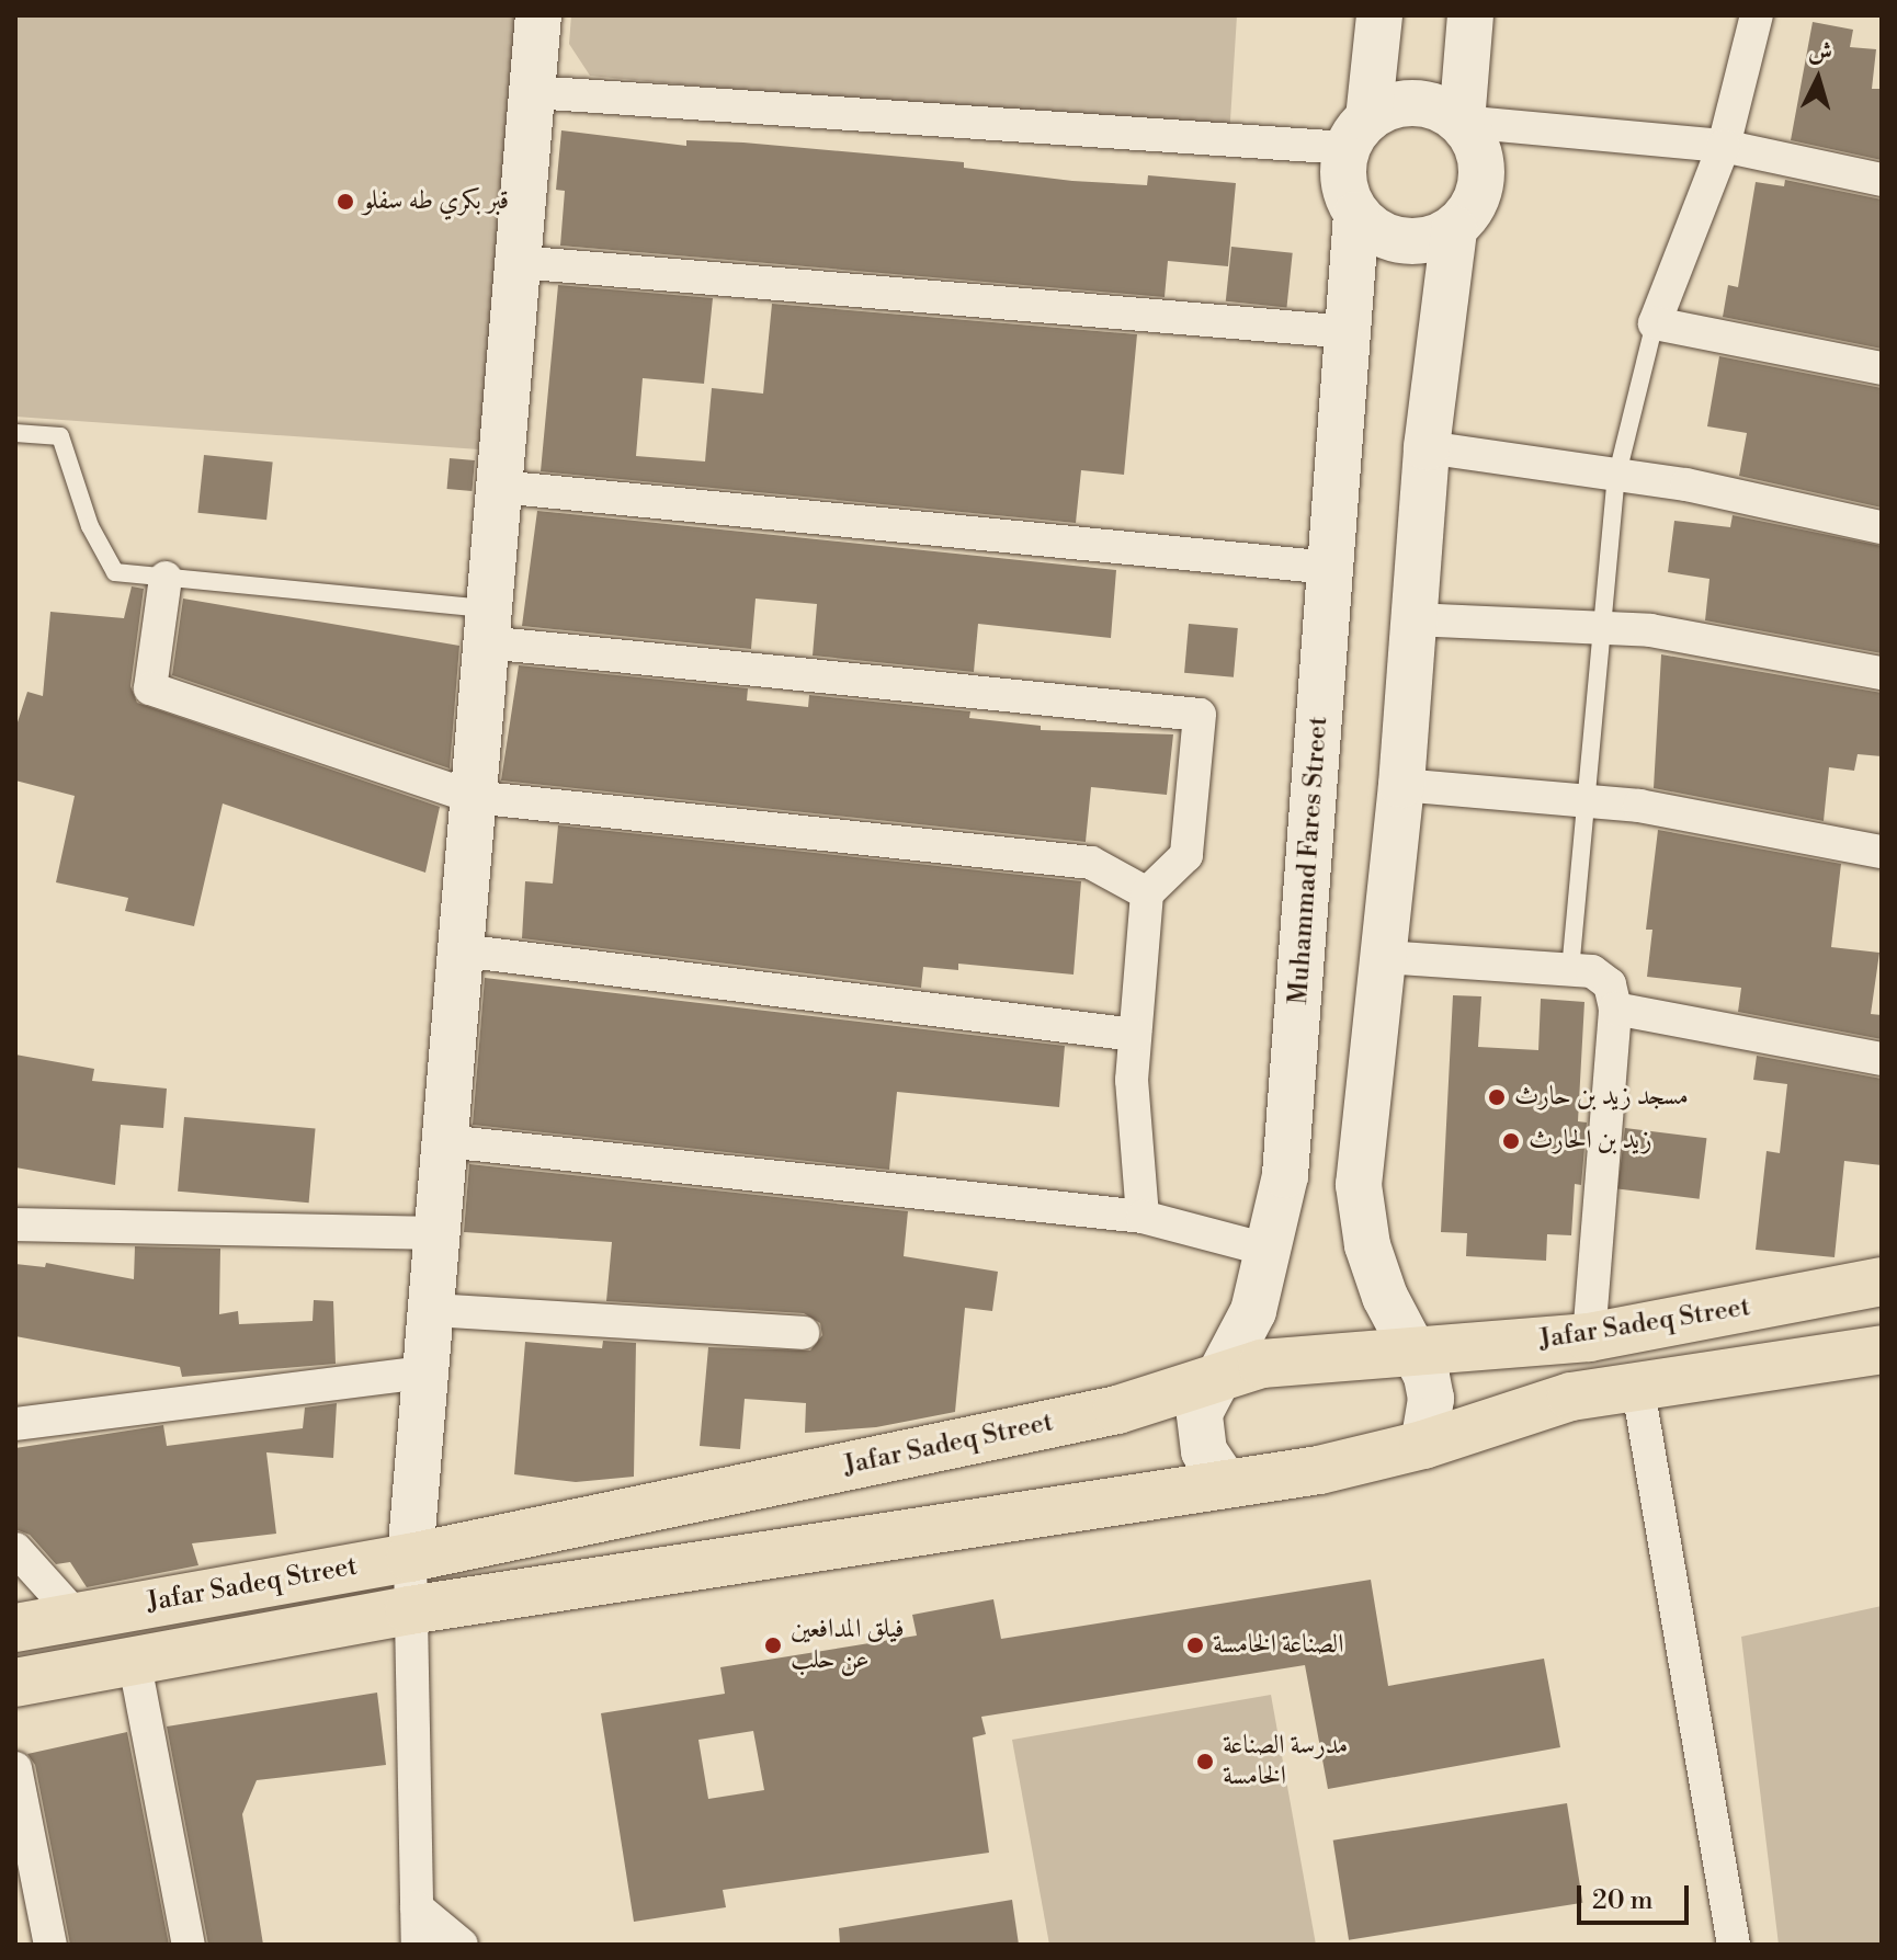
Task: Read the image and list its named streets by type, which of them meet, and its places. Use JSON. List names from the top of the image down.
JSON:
{
  "streets": {
    "main road": ["Muhammad Fares Street", "Jafar Sadeq Street"]
  },
  "crossings": [
    ["Muhammad Fares Street", "Jafar Sadeq Street"]
  ],
  "places": [
    "قبر بكري طه سفلو",
    "مسجد زيد بن حارث",
    "زيد بن الحارث",
    "فيلق المدافعين عن حلب",
    "الصناعة الخامسة",
    "مدرسة الصناعة الخامسة"
  ],
  "scale_bar": "20 m",
  "north": "top"
}
